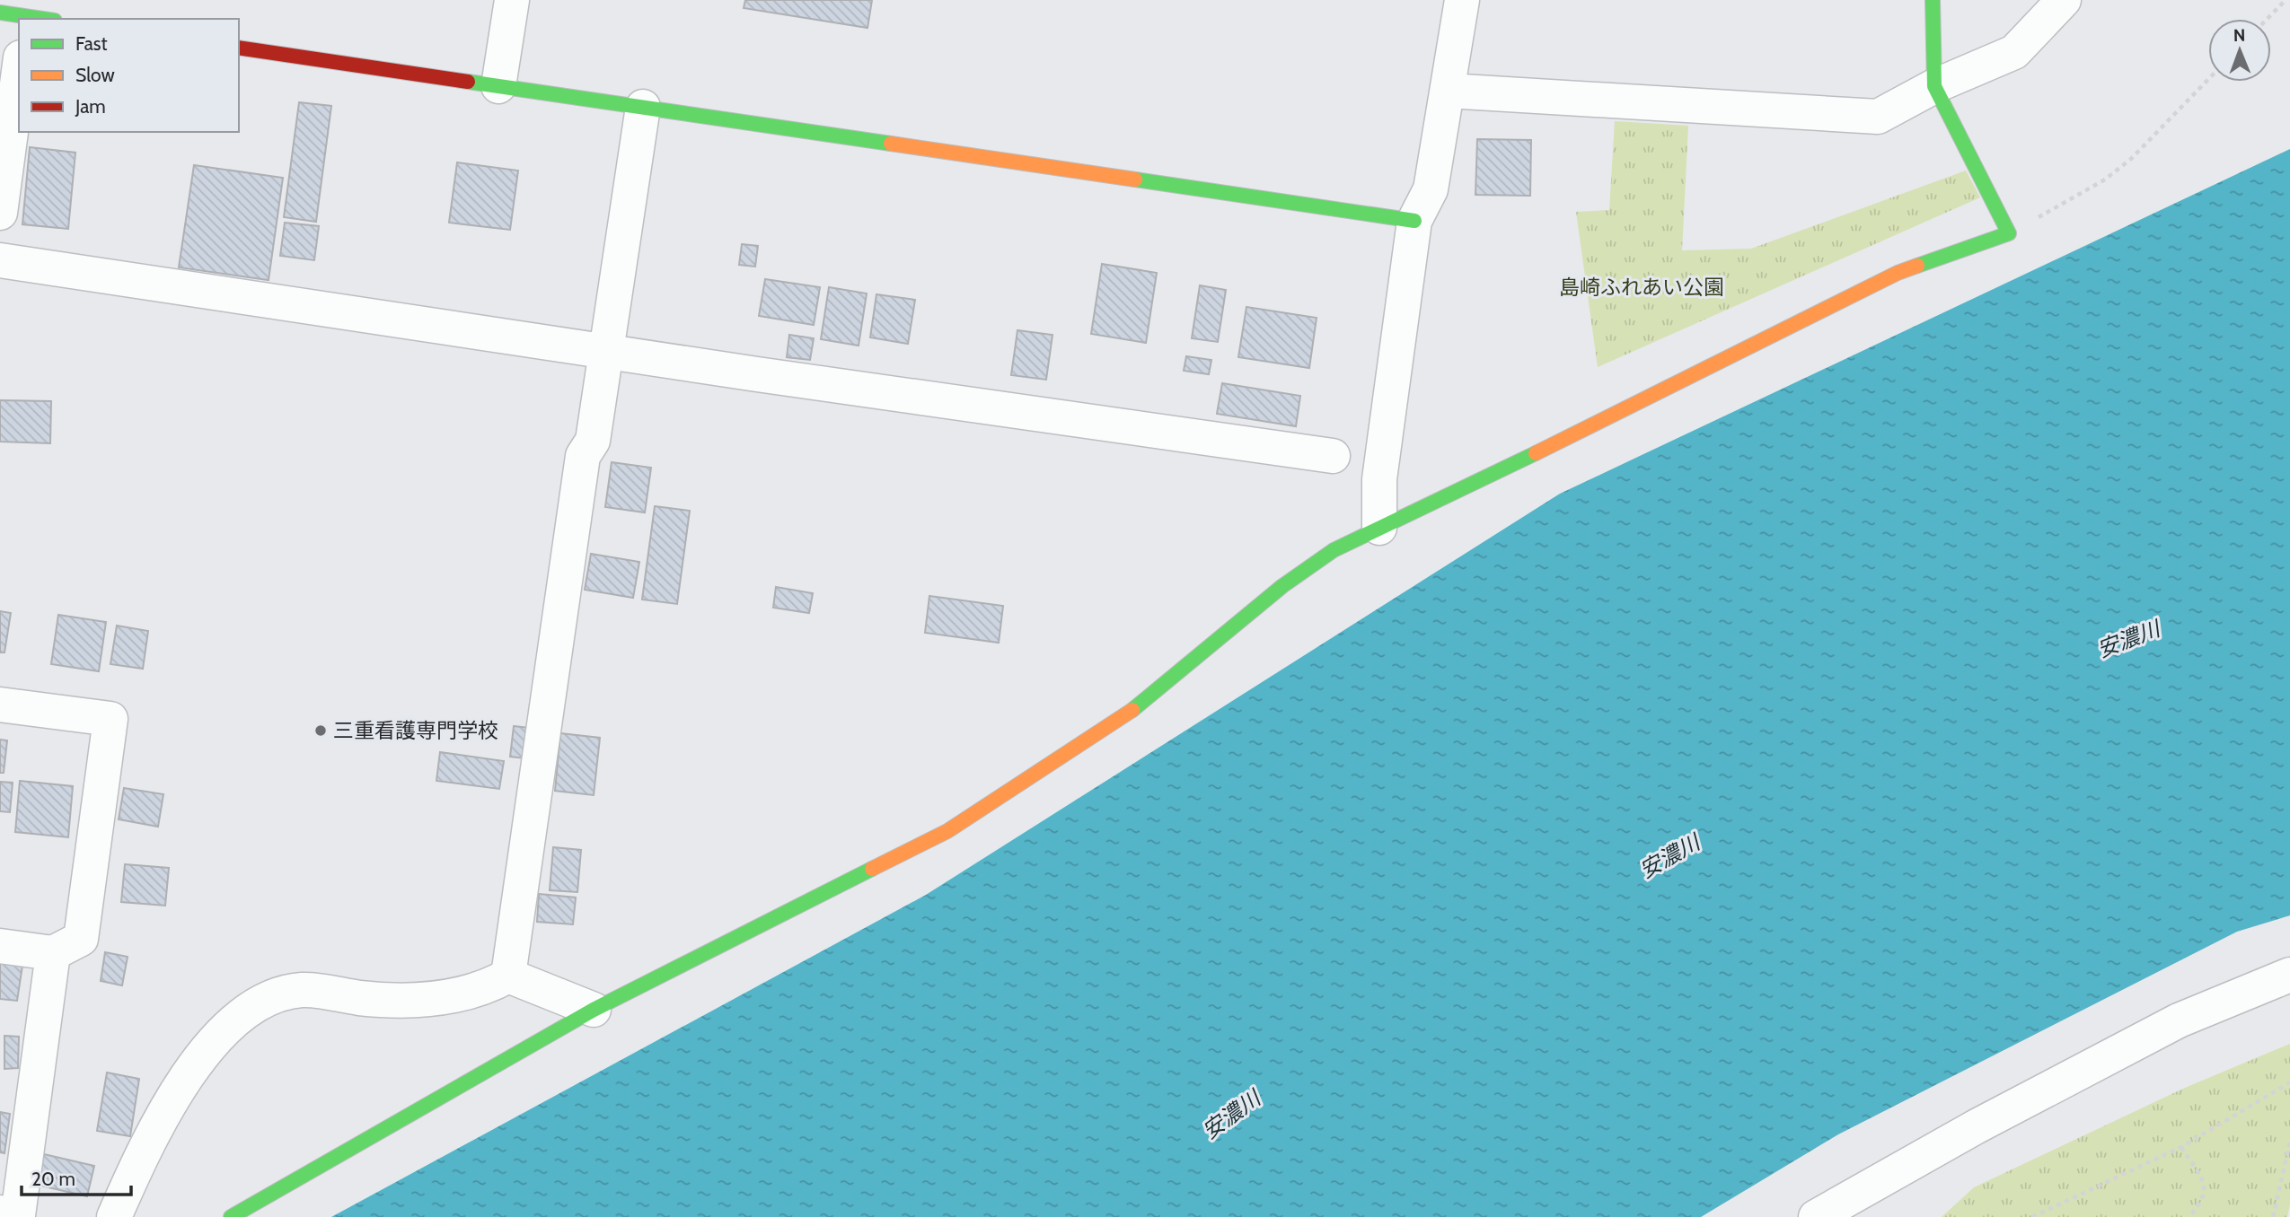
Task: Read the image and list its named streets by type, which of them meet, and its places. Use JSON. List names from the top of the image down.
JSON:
{
  "water": ["安濃川"],
  "parks": ["島崎ふれあい公園"],
  "places": ["三重看護専門学校"],
  "legend": ["Fast", "Slow", "Jam"],
  "scale_bar": "20 m",
  "north": "top"
}
